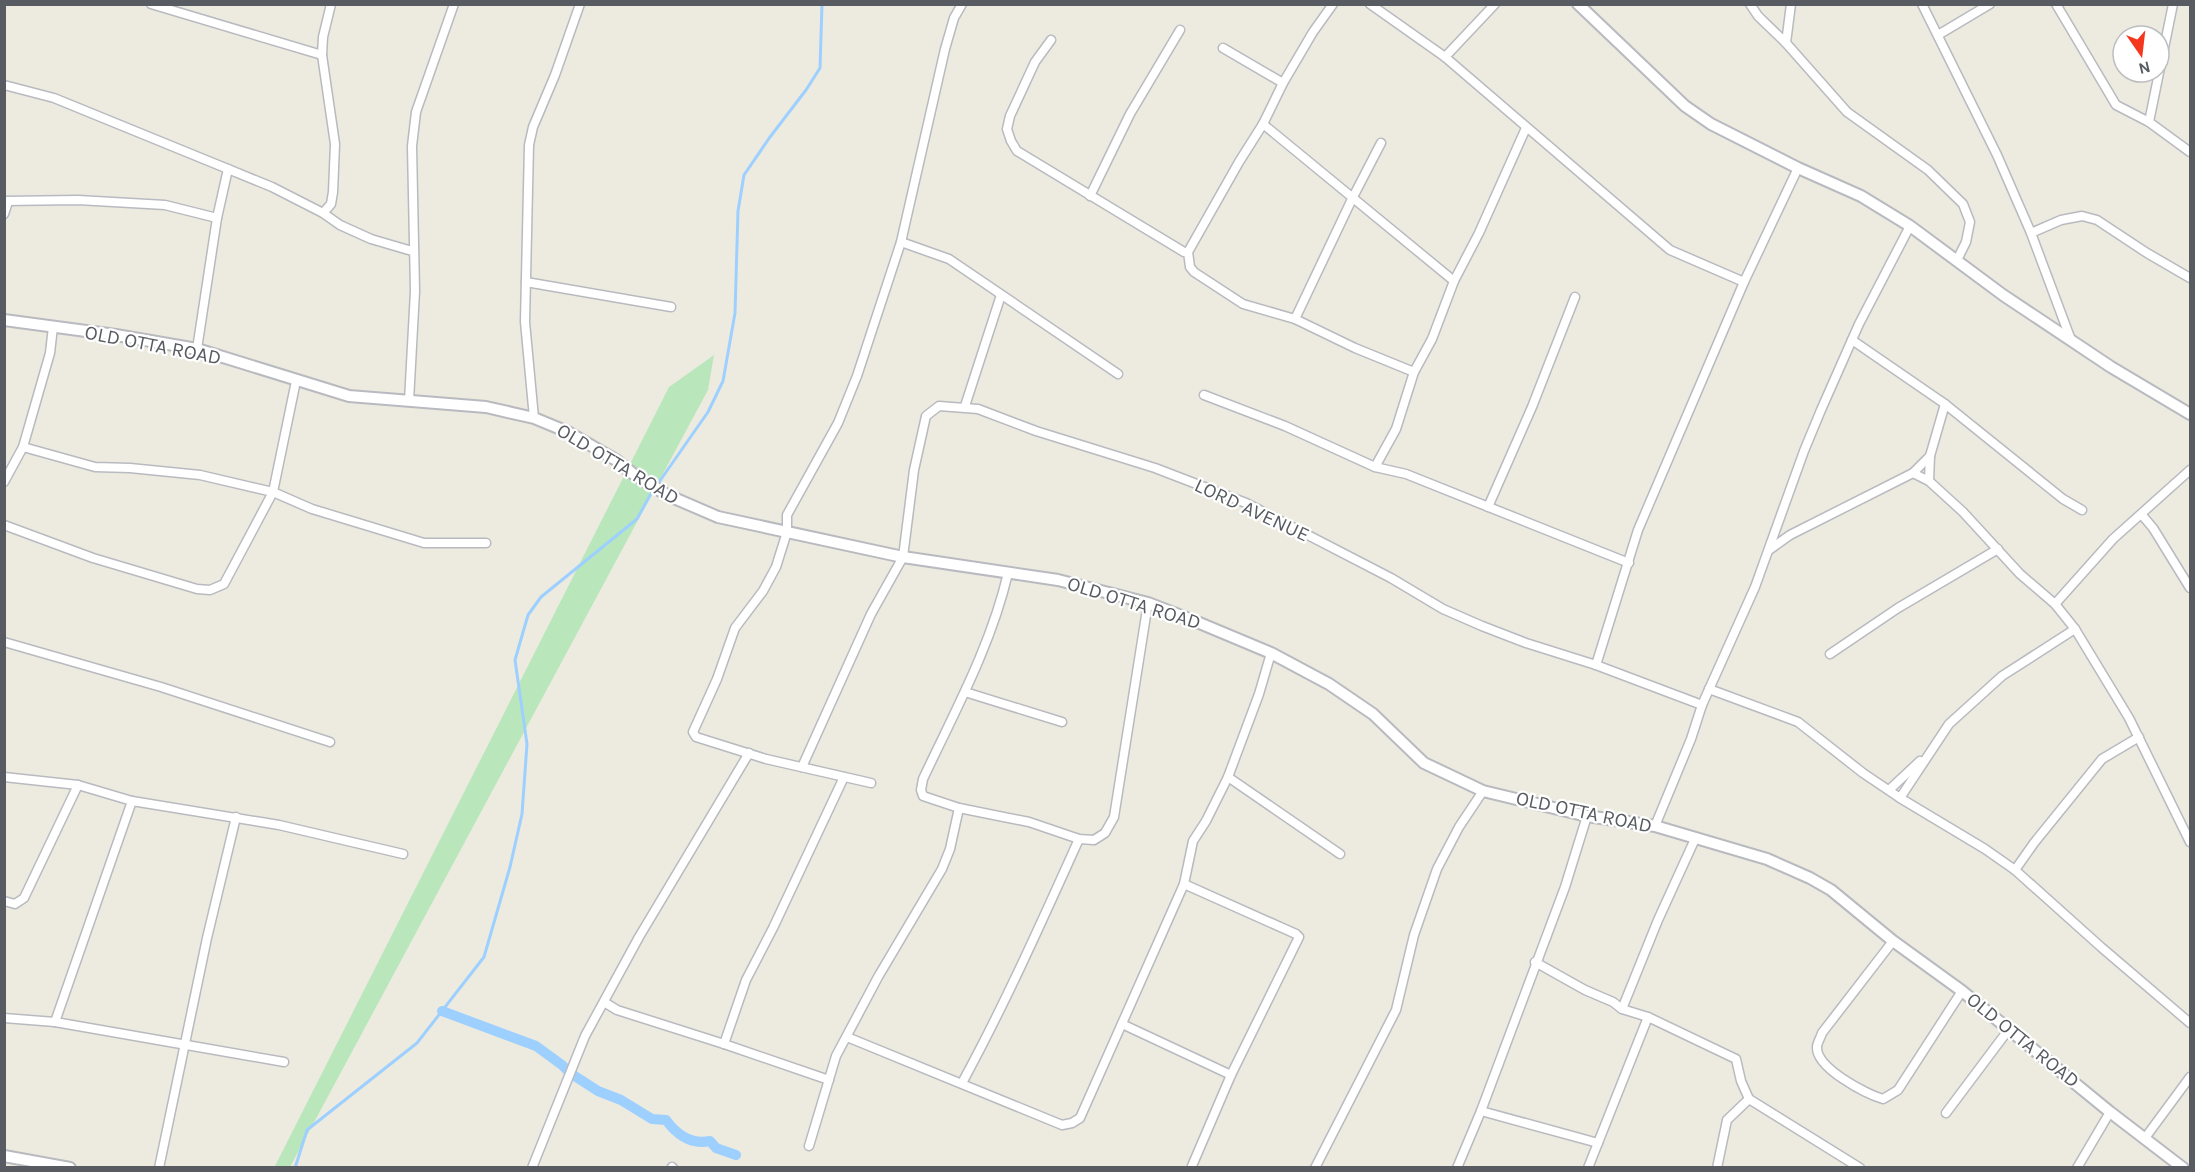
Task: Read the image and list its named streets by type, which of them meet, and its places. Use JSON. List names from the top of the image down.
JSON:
{
  "streets": {
    "street": ["OLD OTTA ROAD", "LORD AVENUE"]
  },
  "crossings": [
    ["OLD OTTA ROAD", "LORD AVENUE"]
  ],
  "north": "bottom"
}
